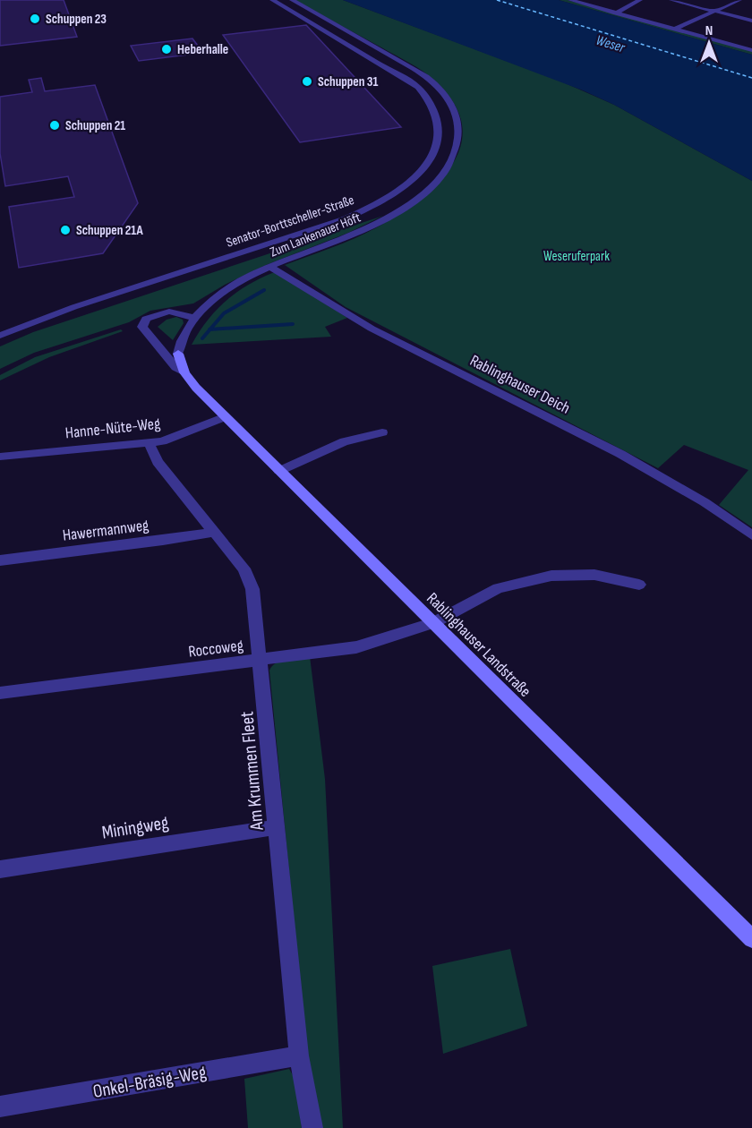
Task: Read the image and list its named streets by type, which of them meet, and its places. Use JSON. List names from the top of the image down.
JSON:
{
  "streets": {
    "street": [
      "Senator-Borttscheller-Straße",
      "Zum Lankenauer Höft",
      "Rablinghauser Deich",
      "Hanne-Nüte-Weg",
      "Hawermannweg",
      "Rablinghauser Landstraße",
      "Roccoweg",
      "Am Krummen Fleet",
      "Miningweg",
      "Onkel-Bräsig-Weg"
    ]
  },
  "crossings": [
    ["Zum Lankenauer Höft", "Rablinghauser Deich"],
    ["Zum Lankenauer Höft", "Rablinghauser Landstraße"],
    ["Hanne-Nüte-Weg", "Rablinghauser Landstraße"],
    ["Hanne-Nüte-Weg", "Am Krummen Fleet"],
    ["Hawermannweg", "Am Krummen Fleet"],
    ["Rablinghauser Landstraße", "Roccoweg"],
    ["Roccoweg", "Am Krummen Fleet"],
    ["Am Krummen Fleet", "Miningweg"],
    ["Am Krummen Fleet", "Onkel-Bräsig-Weg"]
  ],
  "water": ["Weser"],
  "parks": ["Weseruferpark"],
  "places": [
    "Schuppen 23",
    "Heberhalle",
    "Schuppen 31",
    "Schuppen 21",
    "Schuppen 21A"
  ],
  "north": "top"
}
